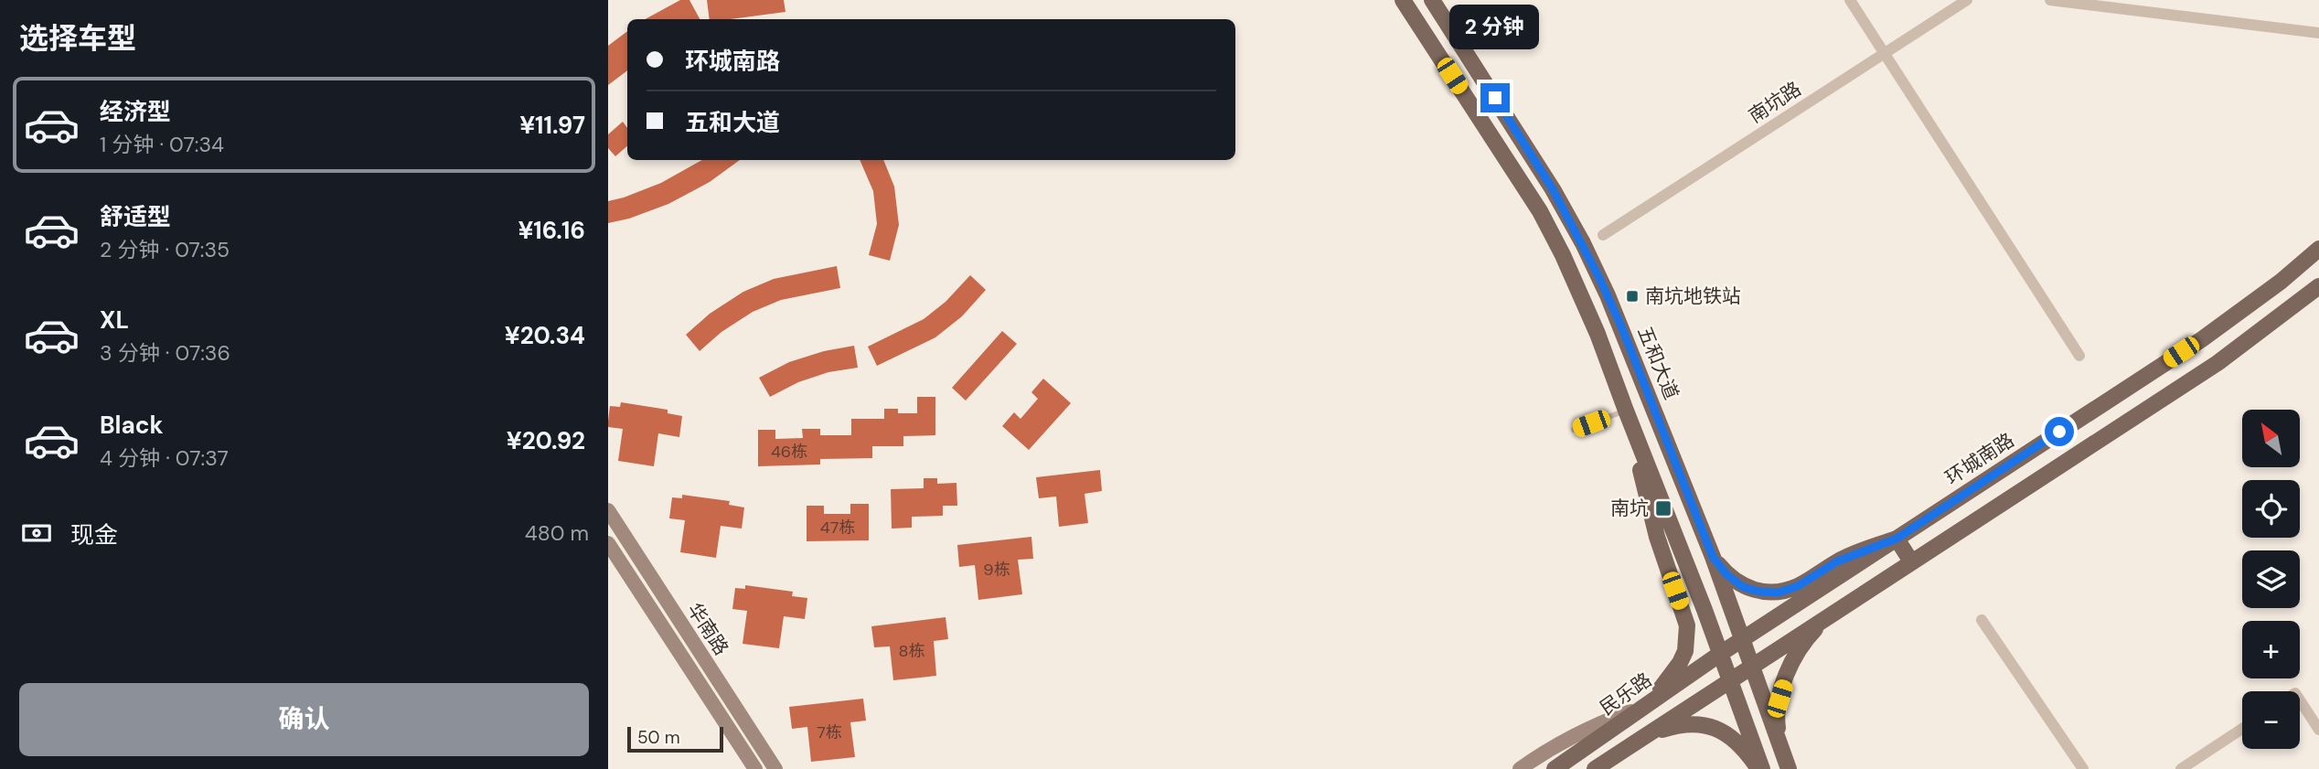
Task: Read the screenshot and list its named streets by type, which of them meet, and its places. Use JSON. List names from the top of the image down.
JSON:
{
  "streets": {
    "main road": [
      "五和大道",
      "环城南路",
      "华南路",
      "民乐路"
    ],
    "street": ["南坑路"]
  },
  "crossings": [
    ["五和大道", "环城南路"],
    ["环城南路", "民乐路"]
  ],
  "places": {
    "transit": ["南坑地铁站", "南坑"]
  },
  "house_numbers": [
    "46栋",
    "47栋",
    "9栋",
    "8栋",
    "7栋"
  ],
  "scale_bar": "50 m",
  "north": "top left",
  "page": {
    "heading": "选择车型",
    "bubble": "2 分钟",
    "banner": ["环城南路", "五和大道"],
    "list": [
      {
        "name": "经济型",
        "note": "1 分钟 · 07:34",
        "value": "¥11.97"
      },
      {
        "name": "舒适型",
        "note": "2 分钟 · 07:35",
        "value": "¥16.16"
      },
      {
        "name": "XL",
        "note": "3 分钟 · 07:36",
        "value": "¥20.34"
      },
      {
        "name": "Black",
        "note": "4 分钟 · 07:37",
        "value": "¥20.92"
      }
    ],
    "map_buttons": ["+", "−"],
    "pay": ["现金", "480 m"],
    "buttons": "确认",
    "scale": "50 m"
  }
}
